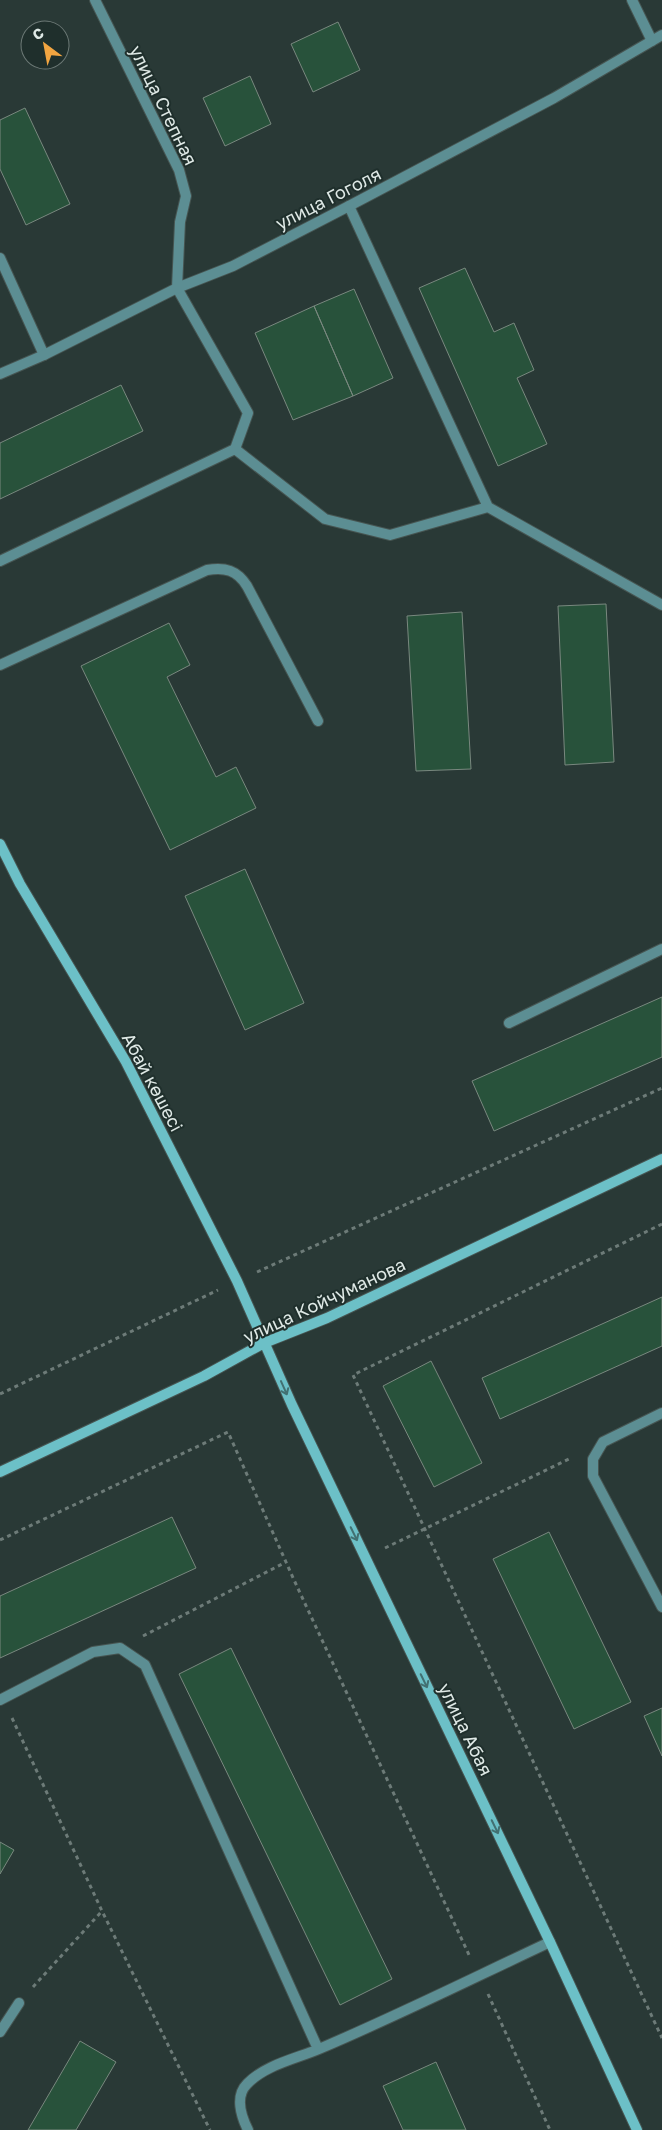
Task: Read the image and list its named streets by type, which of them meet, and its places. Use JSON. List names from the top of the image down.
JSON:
{
  "streets": {
    "street": [
      "улица Степная",
      "улица Гоголя",
      "Абай көшесі",
      "улица Койчуманова",
      "улица Абая"
    ]
  },
  "crossings": [
    ["улица Степная", "улица Гоголя"],
    ["Абай көшесі", "улица Койчуманова"],
    ["Абай көшесі", "улица Абая"],
    ["улица Койчуманова", "улица Абая"]
  ],
  "one_way": ["улица Абая"],
  "north": "top left"
}
